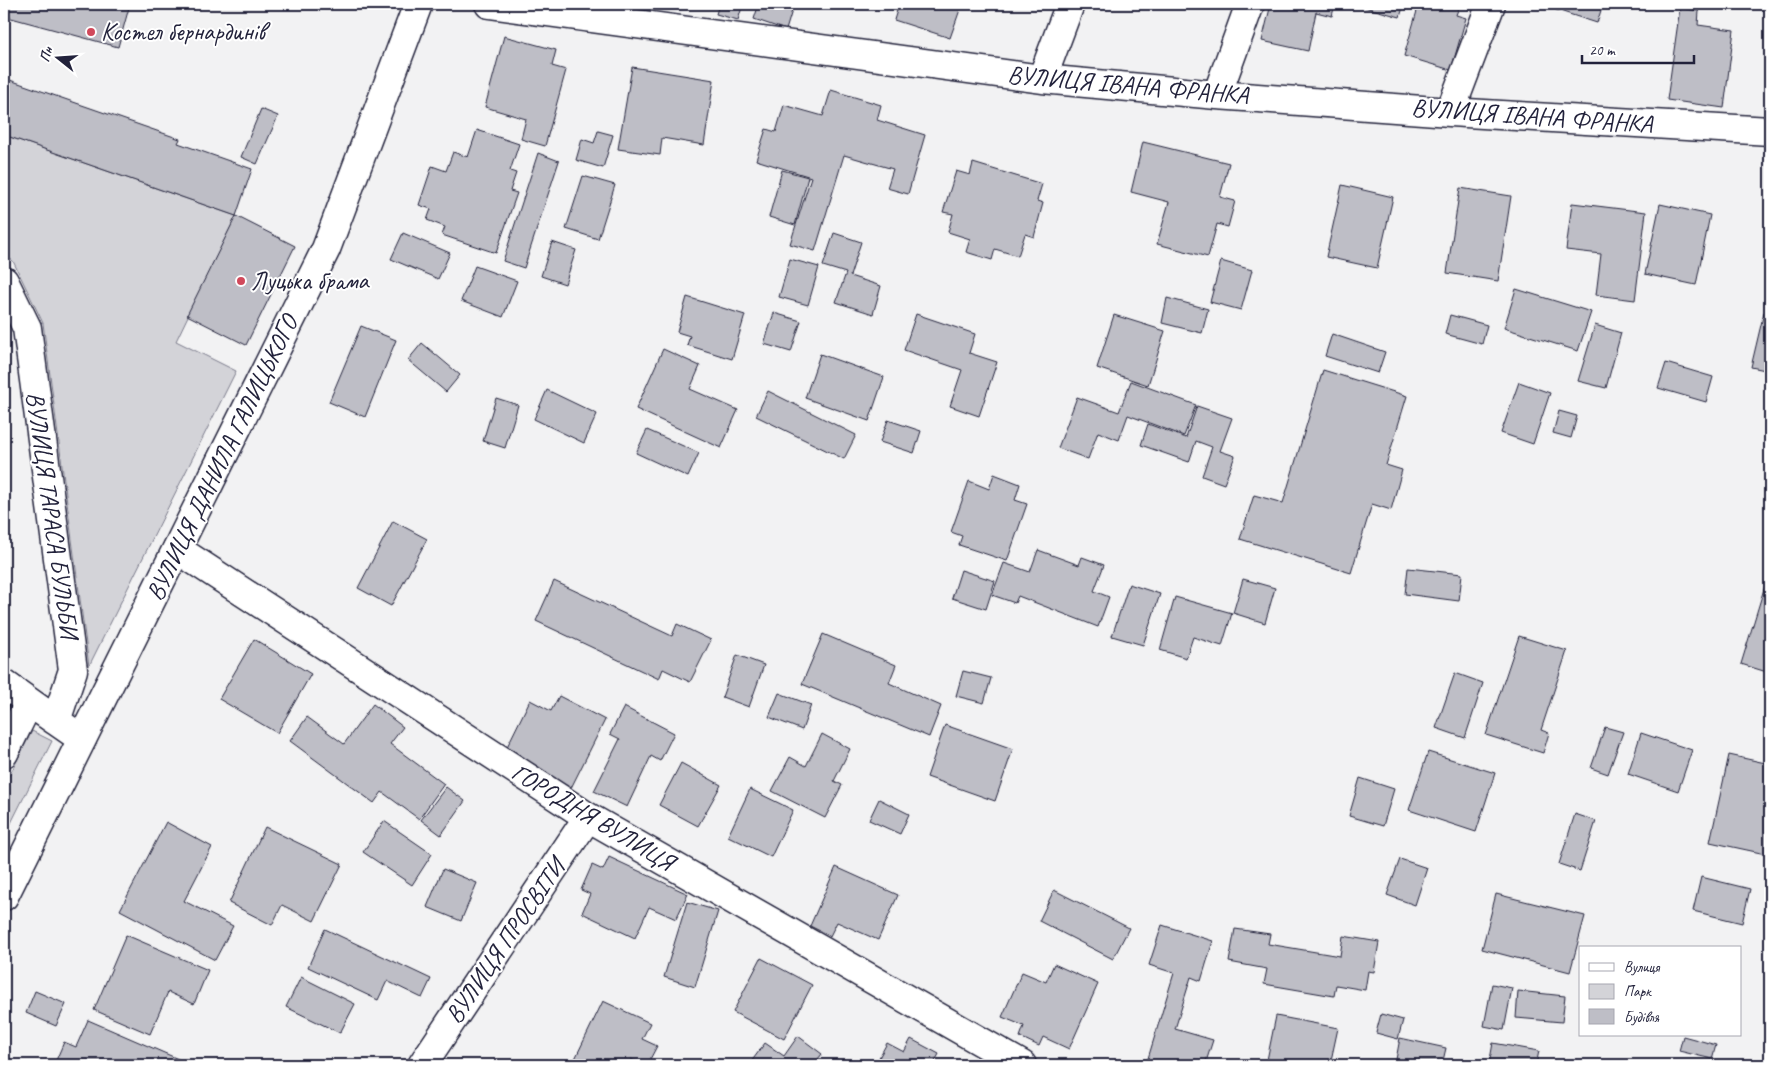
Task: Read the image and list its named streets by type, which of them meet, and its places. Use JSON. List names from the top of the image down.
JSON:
{
  "streets": {
    "street": [
      "ВУЛИЦЯ ІВАНА ФРАНКА",
      "ВУЛИЦЯ ДАНИЛА ГАЛИЦЬКОГО",
      "ВУЛИЦЯ ТАРАСА БУЛЬБИ",
      "ГОРОДНЯ ВУЛИЦЯ",
      "ВУЛИЦЯ ПРОСВІТИ"
    ]
  },
  "crossings": [
    ["ВУЛИЦЯ ДАНИЛА ГАЛИЦЬКОГО", "ГОРОДНЯ ВУЛИЦЯ"],
    ["ГОРОДНЯ ВУЛИЦЯ", "ВУЛИЦЯ ПРОСВІТИ"]
  ],
  "places": ["Костел бернардинів", "Луцька брама"],
  "legend": ["Вулиця", "Парк", "Будівля"],
  "scale_bar": "20 m",
  "north": "left"
}
